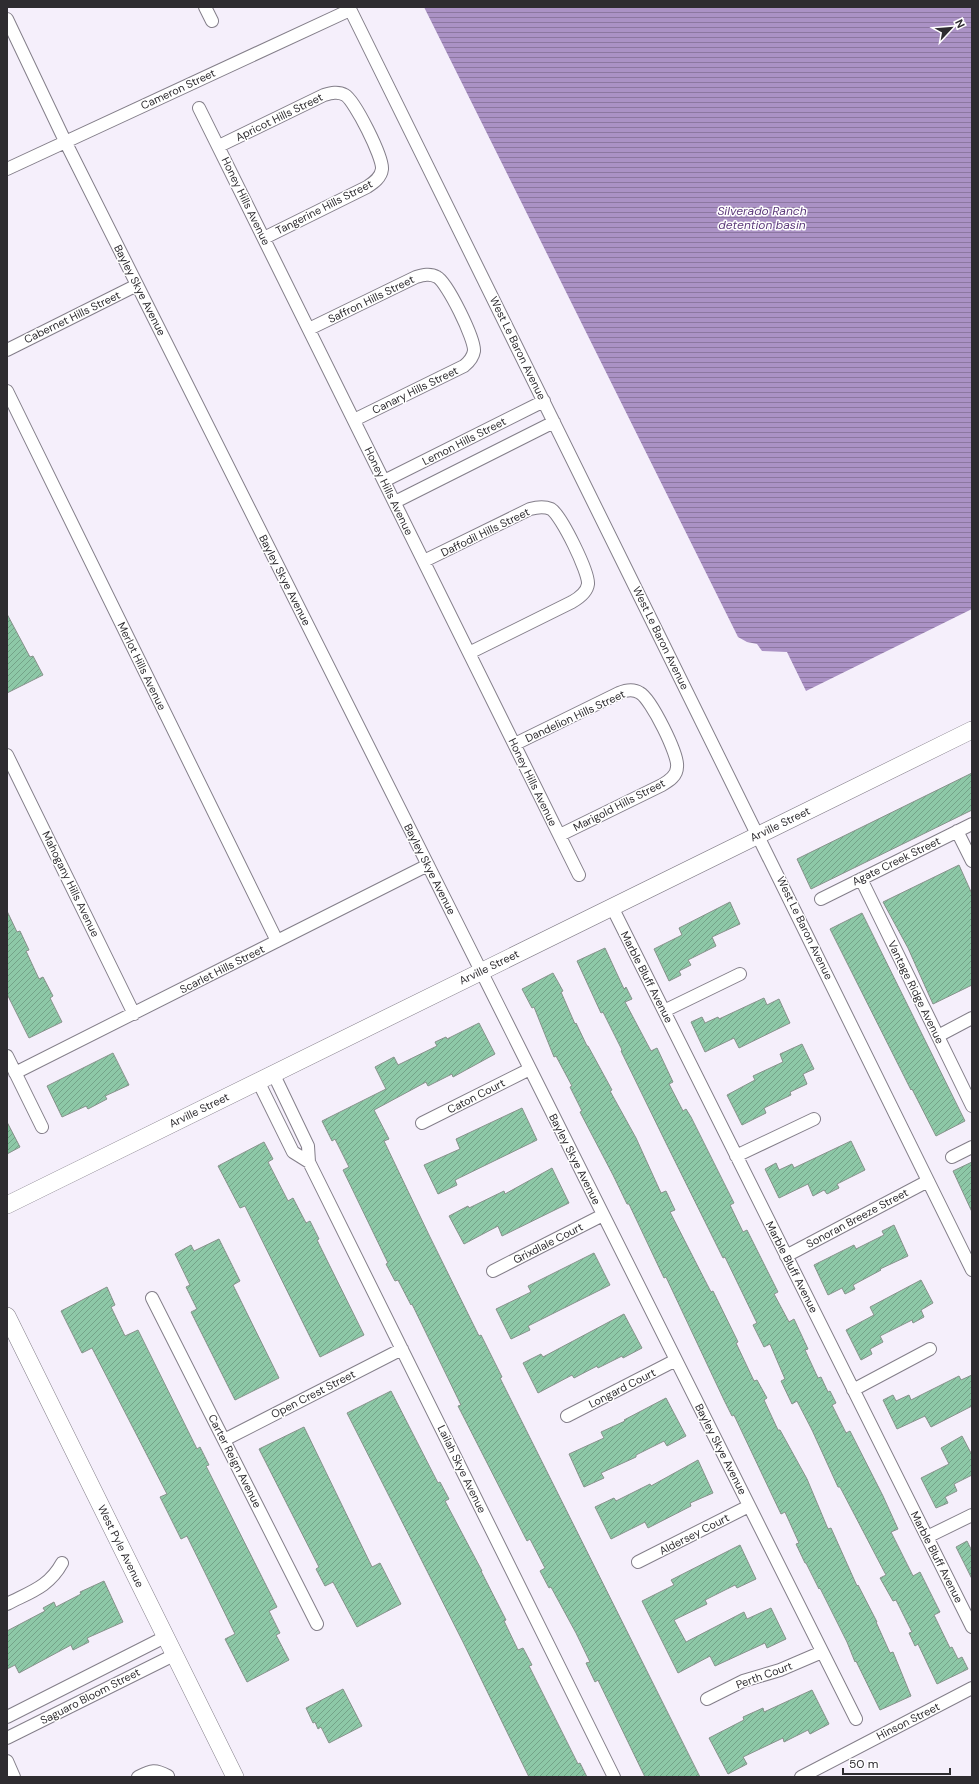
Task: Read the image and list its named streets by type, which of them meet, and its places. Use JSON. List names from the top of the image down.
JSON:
{
  "streets": {
    "street": [
      "Cameron Street",
      "Apricot Hills Street",
      "Honey Hills Avenue",
      "Tangerine Hills Street",
      "Bayley Skye Avenue",
      "Saffron Hills Street",
      "Cabernet Hills Street",
      "West Le Baron Avenue",
      "Canary Hills Street",
      "Lemon Hills Street",
      "Daffodil Hills Street",
      "Merlot Hills Avenue",
      "Dandelion Hills Street",
      "Marigold Hills Street",
      "Arville Street",
      "Agate Creek Street",
      "Mahogany Hills Avenue",
      "Scarlet Hills Street",
      "Marble Bluff Avenue",
      "Vantage Ridge Avenue",
      "Caton Court",
      "Sonoran Breeze Street",
      "Grixdlale Court",
      "Longard Court",
      "Open Crest Street",
      "Carter Reign Avenue",
      "Lailah Skye Avenue",
      "Aldersey Court",
      "West Pyle Avenue",
      "Perth Court",
      "Saguaro Bloom Street",
      "Hinson Street"
    ]
  },
  "crossings": [
    ["Cameron Street", "Bayley Skye Avenue"],
    ["Cameron Street", "West Le Baron Avenue"],
    ["Apricot Hills Street", "Honey Hills Avenue"],
    ["Apricot Hills Street", "Tangerine Hills Street"],
    ["Honey Hills Avenue", "Tangerine Hills Street"],
    ["Honey Hills Avenue", "Saffron Hills Street"],
    ["Honey Hills Avenue", "Canary Hills Street"],
    ["Honey Hills Avenue", "Lemon Hills Street"],
    ["Honey Hills Avenue", "Daffodil Hills Street"],
    ["Honey Hills Avenue", "Dandelion Hills Street"],
    ["Honey Hills Avenue", "Marigold Hills Street"],
    ["Bayley Skye Avenue", "Cabernet Hills Street"],
    ["Bayley Skye Avenue", "Arville Street"],
    ["Bayley Skye Avenue", "Scarlet Hills Street"],
    ["Bayley Skye Avenue", "Caton Court"],
    ["Bayley Skye Avenue", "Grixdlale Court"],
    ["Bayley Skye Avenue", "Longard Court"],
    ["Bayley Skye Avenue", "Aldersey Court"],
    ["Bayley Skye Avenue", "Perth Court"],
    ["Saffron Hills Street", "Canary Hills Street"],
    ["West Le Baron Avenue", "Lemon Hills Street"],
    ["West Le Baron Avenue", "Arville Street"],
    ["West Le Baron Avenue", "Sonoran Breeze Street"],
    ["Merlot Hills Avenue", "Scarlet Hills Street"],
    ["Dandelion Hills Street", "Marigold Hills Street"],
    ["Arville Street", "Marble Bluff Avenue"],
    ["Arville Street", "Lailah Skye Avenue"],
    ["Agate Creek Street", "Vantage Ridge Avenue"],
    ["Mahogany Hills Avenue", "Scarlet Hills Street"],
    ["Marble Bluff Avenue", "Sonoran Breeze Street"],
    ["Open Crest Street", "Carter Reign Avenue"],
    ["Open Crest Street", "Lailah Skye Avenue"],
    ["West Pyle Avenue", "Saguaro Bloom Street"]
  ],
  "water": ["Silverado Ranch detention basin"],
  "scale_bar": "50 m",
  "north": "top right"
}
